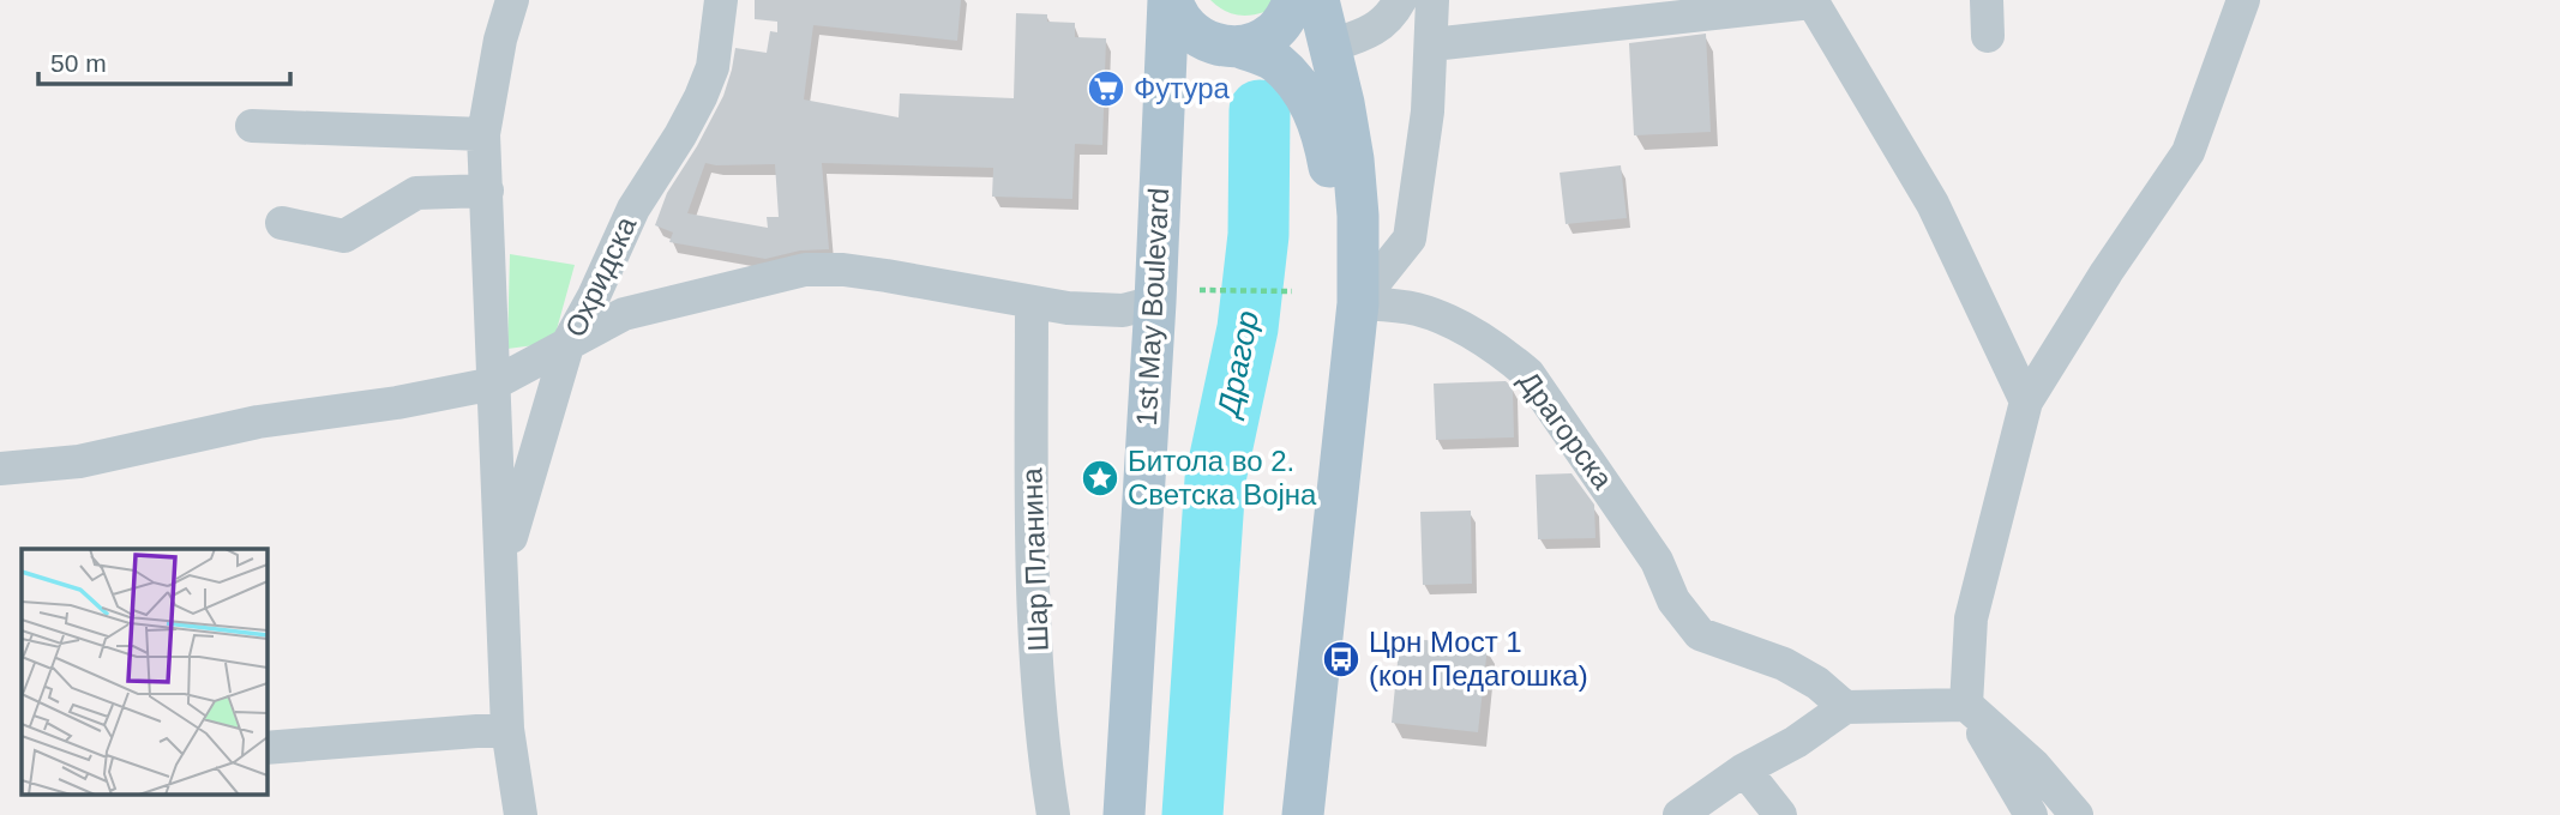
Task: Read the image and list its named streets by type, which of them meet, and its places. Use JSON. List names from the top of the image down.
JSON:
{
  "streets": {
    "main road": ["1st May Boulevard"],
    "street": ["Охридска", "Драгорска", "Шар Планина"]
  },
  "crossings": [
    ["1st May Boulevard", "Драгорска"]
  ],
  "water": ["Драгор"],
  "places": {
    "supermarket": ["Футура"],
    "place": ["Битола во 2. Светска Војна"],
    "bus stop": ["Црн Мост 1 (кон Педагошка)"]
  },
  "scale_bar": "50 m"
}
